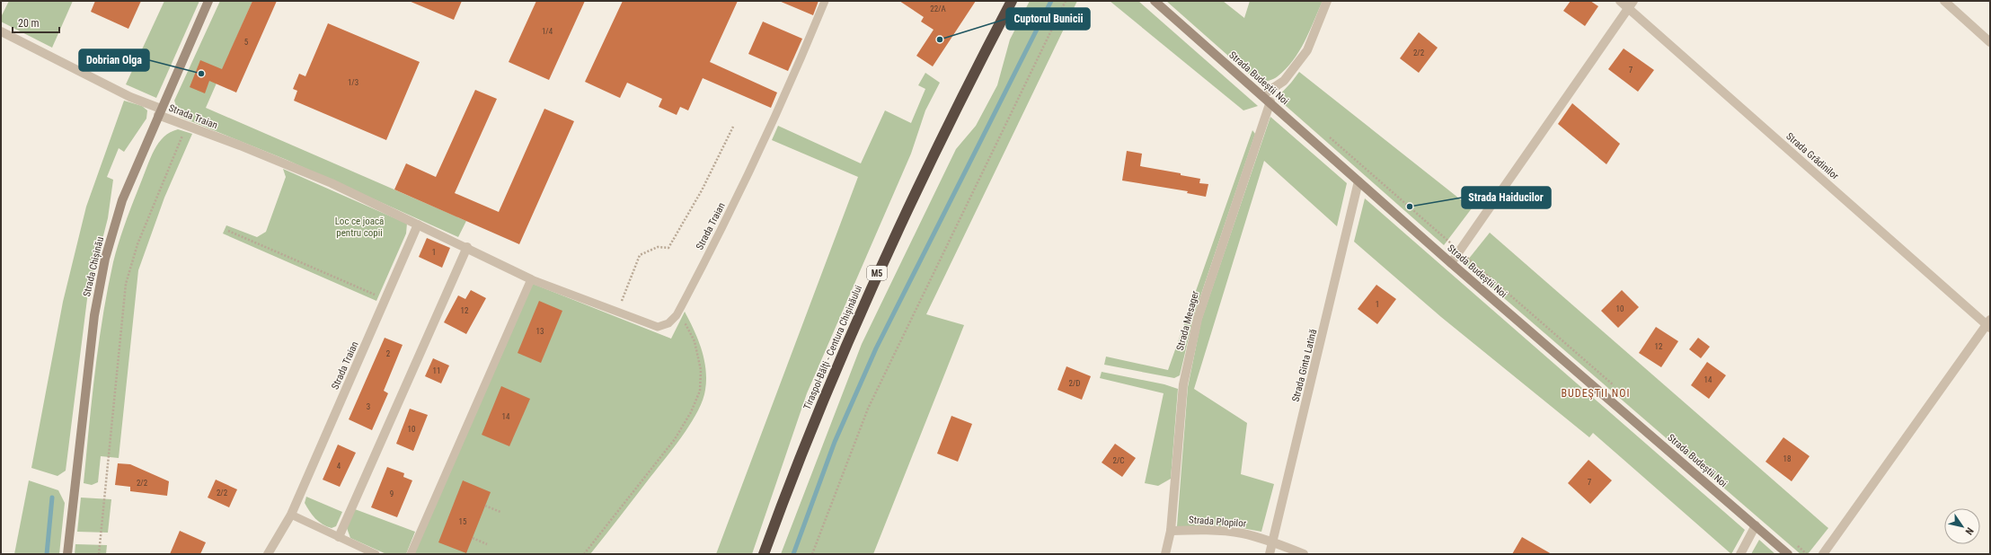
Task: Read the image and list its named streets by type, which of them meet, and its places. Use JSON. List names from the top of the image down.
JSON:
{
  "streets": {
    "highway": ["M5", "Tiraspol-Bălţi - Centura Chișinăului"],
    "street": [
      "Strada Budeștii Noi",
      "Strada Traian",
      "Strada Grădinilor",
      "Strada Chișinău",
      "Strada Mesager",
      "Strada Ginta Latină",
      "Strada Plopilor"
    ]
  },
  "crossings": [
    ["Strada Budeștii Noi", "Strada Mesager"],
    ["Strada Budeștii Noi", "Strada Ginta Latină"],
    ["Strada Traian", "Strada Chișinău"],
    ["Strada Mesager", "Strada Plopilor"],
    ["Strada Ginta Latină", "Strada Plopilor"]
  ],
  "districts": ["BUDEŞTII NOI"],
  "parks": ["Loc ce joacă pentru copii"],
  "places": ["Cuptorul Bunicii", "Dobrian Olga", "Strada Haiducilor"],
  "house_numbers": [
    "22/A",
    "1/4",
    "5",
    "2/2",
    "7",
    "1/3",
    "1",
    "1",
    "10",
    "12",
    "13",
    "12",
    "2",
    "11",
    "14",
    "2/D",
    "3",
    "14",
    "10",
    "18",
    "2/C",
    "4",
    "7",
    "2/2",
    "2/2",
    "9",
    "15"
  ],
  "scale_bar": "20 m",
  "north": "bottom right"
}
